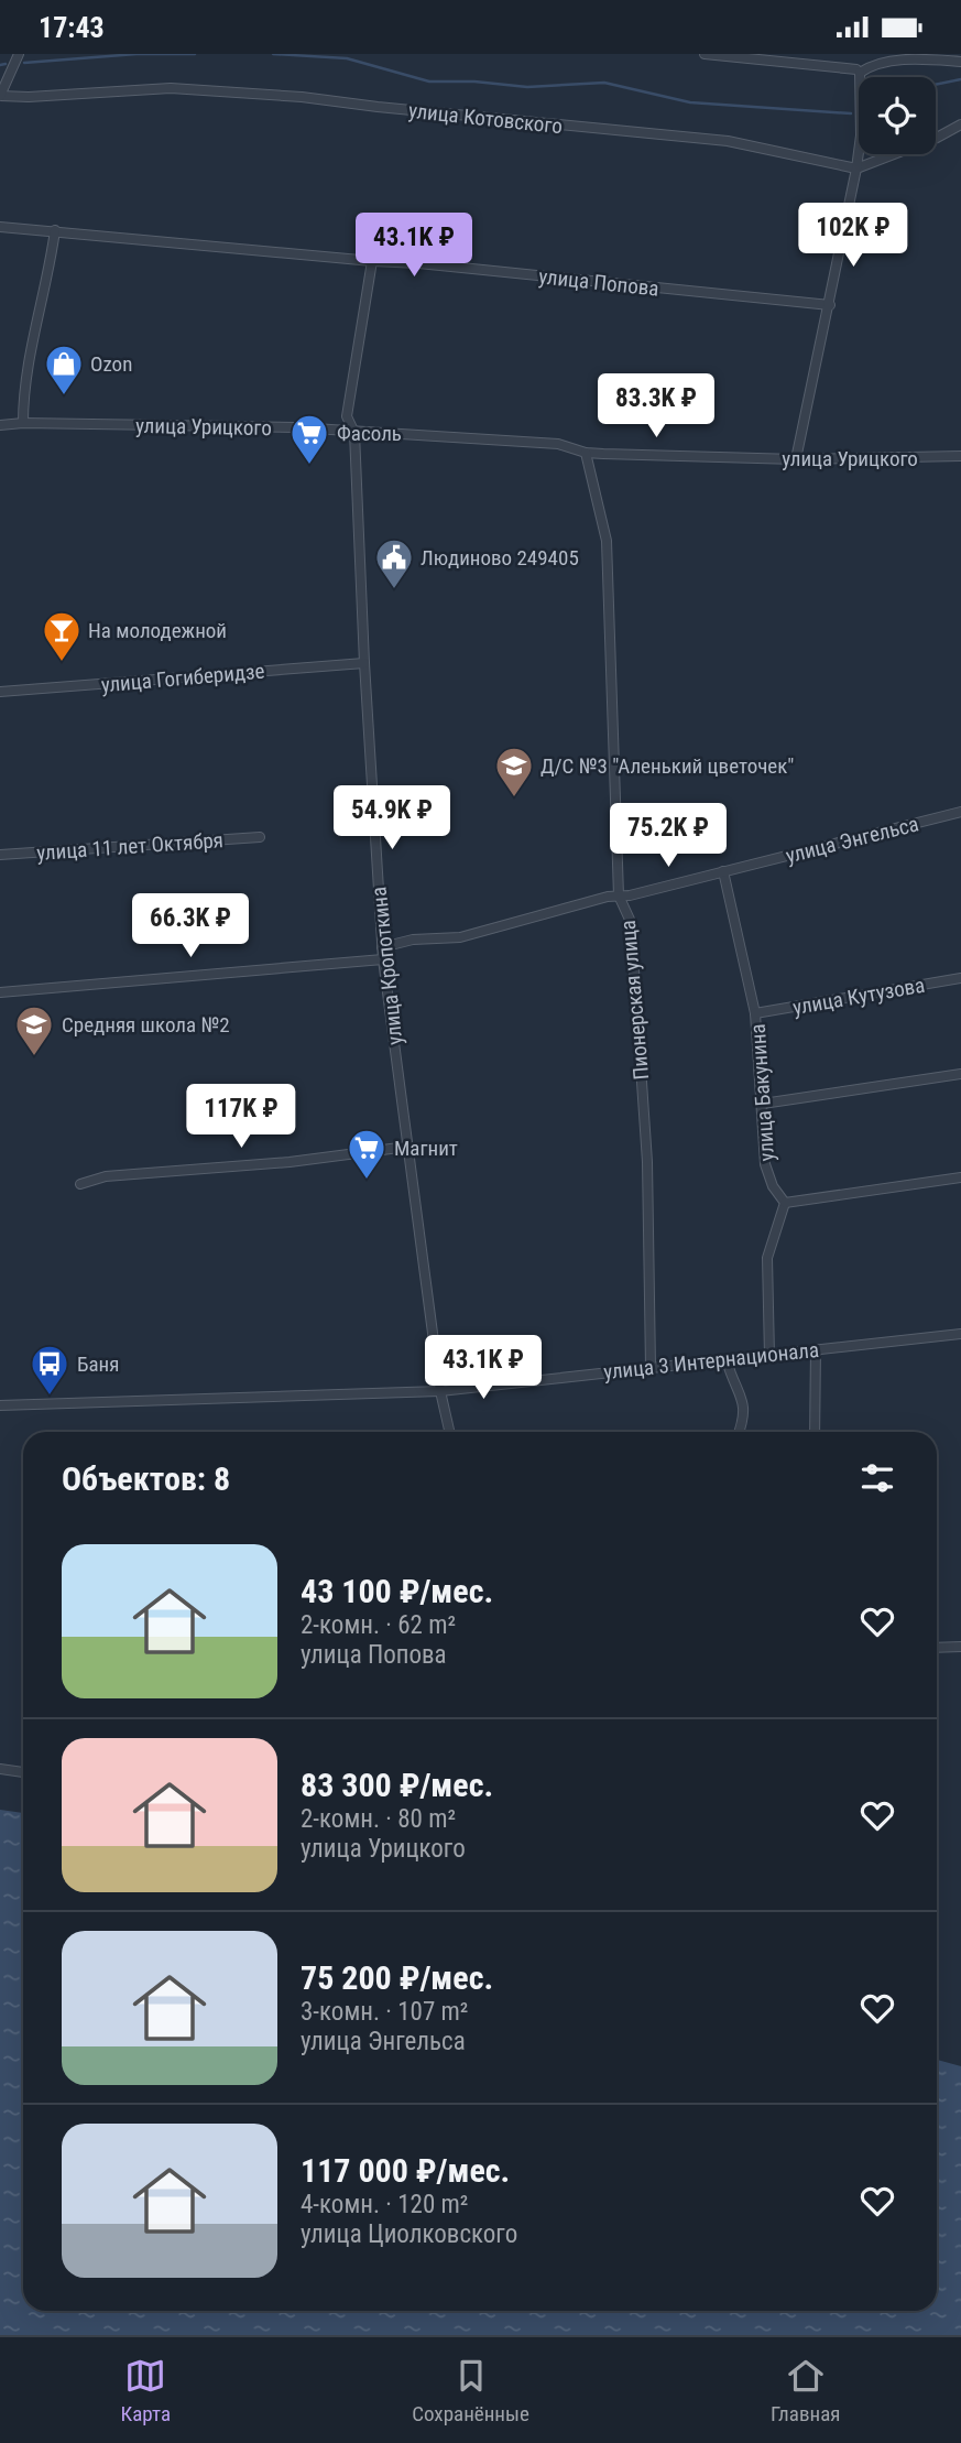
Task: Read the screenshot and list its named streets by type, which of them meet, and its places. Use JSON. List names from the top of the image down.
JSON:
{
  "streets": {
    "street": [
      "улица Котовского",
      "улица Попова",
      "улица Урицкого",
      "улица Гогиберидзе",
      "улица Энгельса",
      "улица 11 лет Октября",
      "улица Кропоткина",
      "улица Кутузова",
      "Пионерская улица",
      "улица Бакунина",
      "улица 3 Интернационала"
    ]
  },
  "crossings": [
    ["улица Попова", "улица Кропоткина"],
    ["улица Урицкого", "улица Кропоткина"],
    ["улица Урицкого", "Пионерская улица"],
    ["улица Гогиберидзе", "улица Кропоткина"],
    ["улица Энгельса", "улица Кропоткина"],
    ["улица Энгельса", "Пионерская улица"],
    ["улица Энгельса", "улица Бакунина"],
    ["улица Кропоткина", "улица 3 Интернационала"],
    ["улица Кутузова", "улица Бакунина"],
    ["Пионерская улица", "улица 3 Интернационала"]
  ],
  "places": {
    "shop": ["Ozon"],
    "supermarket": ["Фасоль", "Магнит"],
    "public building": ["Людиново 249405"],
    "bar": ["На молодежной"],
    "school or university": ["Д/С №3 \"Аленький цветочек\"", "Средняя школа №2"],
    "bus stop": ["Баня"]
  },
  "page": {
    "status": "17:43",
    "price": [
      "102K ₽",
      "43.1K ₽",
      "83.3K ₽",
      "54.9K ₽",
      "75.2K ₽",
      "66.3K ₽",
      "117K ₽",
      "43.1K ₽"
    ],
    "heading": "Объектов: 8",
    "list": [
      {
        "name": "43 100 ₽/мес.",
        "note": "2-комн. · 62 m² · улица Попова"
      },
      {
        "name": "83 300 ₽/мес.",
        "note": "2-комн. · 80 m² · улица Урицкого"
      },
      {
        "name": "75 200 ₽/мес.",
        "note": "3-комн. · 107 m² · улица Энгельса"
      },
      {
        "name": "117 000 ₽/мес.",
        "note": "4-комн. · 120 m² · улица Циолковского"
      }
    ],
    "tabs": ["Карта", "Сохранённые", "Главная"]
  }
}
